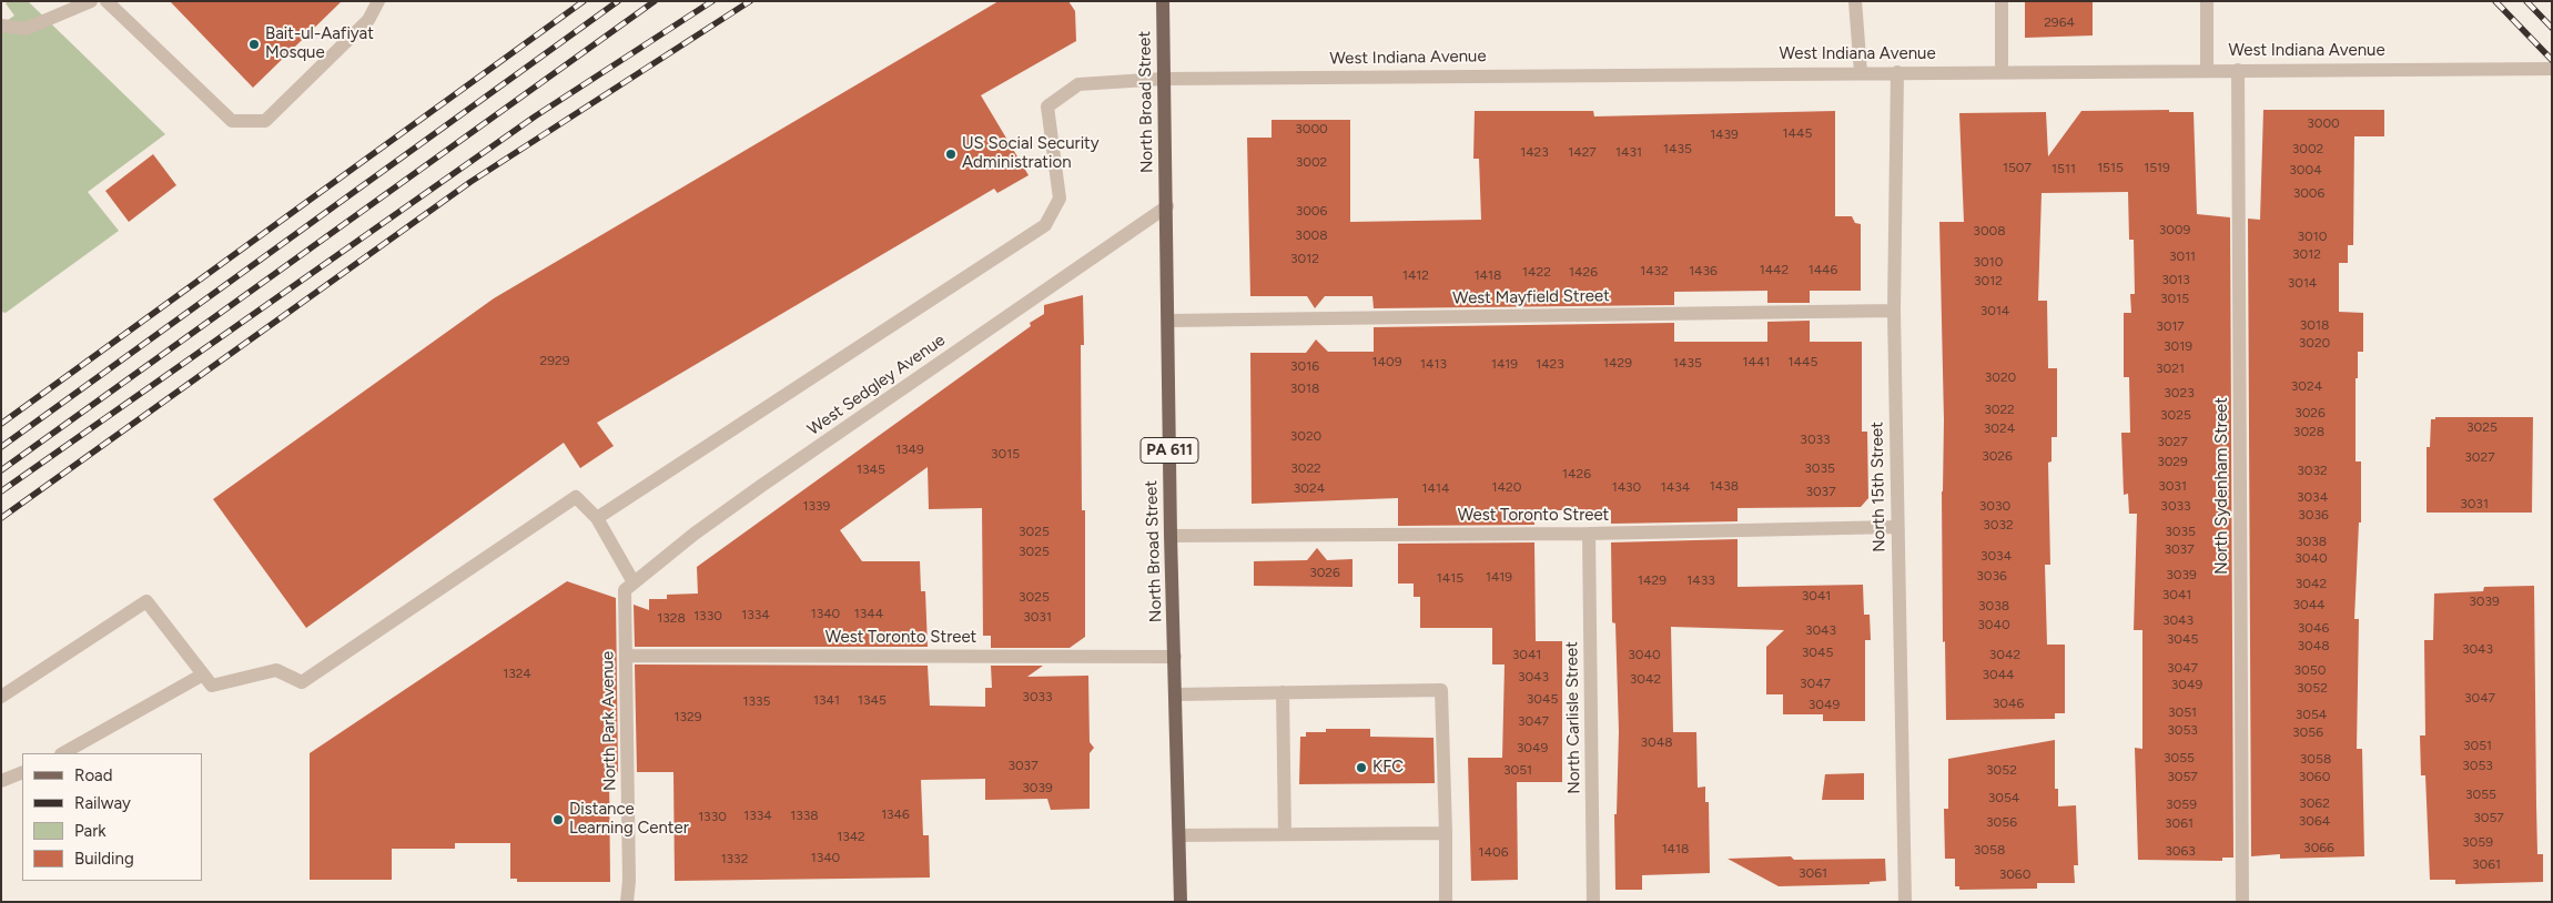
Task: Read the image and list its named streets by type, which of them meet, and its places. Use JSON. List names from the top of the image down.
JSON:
{
  "streets": {
    "main road": ["North Broad Street", "PA 611"],
    "street": [
      "West Indiana Avenue",
      "West Mayfield Street",
      "West Sedgley Avenue",
      "North Sydenham Street",
      "North 15th Street",
      "West Toronto Street",
      "North Carlisle Street",
      "North Park Avenue"
    ]
  },
  "crossings": [
    ["West Indiana Avenue", "North Broad Street"],
    ["West Indiana Avenue", "North Sydenham Street"],
    ["West Indiana Avenue", "North 15th Street"],
    ["North Broad Street", "West Mayfield Street"],
    ["North Broad Street", "West Sedgley Avenue"],
    ["North Broad Street", "West Toronto Street"],
    ["West Mayfield Street", "North 15th Street"],
    ["West Sedgley Avenue", "North Park Avenue"],
    ["North 15th Street", "West Toronto Street"],
    ["West Toronto Street", "North Carlisle Street"],
    ["West Toronto Street", "North Park Avenue"]
  ],
  "places": [
    "Bait-ul-Aafiyat Mosque",
    "US Social Security Administration",
    "KFC",
    "Distance Learning Center"
  ],
  "house_numbers": [
    "2964",
    "3000",
    "3000",
    "1445",
    "1439",
    "1435",
    "3002",
    "1423",
    "1427",
    "1431",
    "3002",
    "1507",
    "1515",
    "1519",
    "1511",
    "3004",
    "3006",
    "3006",
    "3009",
    "3008",
    "3008",
    "3010",
    "3012",
    "3011",
    "3012",
    "3010",
    "1442",
    "1446",
    "1432",
    "1436",
    "1422",
    "1426",
    "1412",
    "1418",
    "3013",
    "3012",
    "3014",
    "3015",
    "3014",
    "3018",
    "3017",
    "3020",
    "3019",
    "2929",
    "1409",
    "1441",
    "1445",
    "1429",
    "1435",
    "1413",
    "1419",
    "1423",
    "3016",
    "3021",
    "3020",
    "3024",
    "3018",
    "3023",
    "3022",
    "3026",
    "3025",
    "3025",
    "3024",
    "3028",
    "3020",
    "3033",
    "3027",
    "1349",
    "3015",
    "3026",
    "3027",
    "3029",
    "3022",
    "3035",
    "1345",
    "3032",
    "1426",
    "1438",
    "3031",
    "1420",
    "1430",
    "1434",
    "3024",
    "1414",
    "3037",
    "3034",
    "3031",
    "1339",
    "3030",
    "3033",
    "3036",
    "3032",
    "3025",
    "3035",
    "3038",
    "3037",
    "3025",
    "3034",
    "3040",
    "3026",
    "3039",
    "3036",
    "1419",
    "1415",
    "1429",
    "1433",
    "3042",
    "3041",
    "3041",
    "3025",
    "3039",
    "3044",
    "3038",
    "1340",
    "1344",
    "1334",
    "1330",
    "3031",
    "1328",
    "3043",
    "3040",
    "3046",
    "3043",
    "3045",
    "3048",
    "3043",
    "3045",
    "3041",
    "3040",
    "3042",
    "3047",
    "3050",
    "1324",
    "3044",
    "3043",
    "3042",
    "3047",
    "3049",
    "3052",
    "3033",
    "3047",
    "3045",
    "1341",
    "1345",
    "1335",
    "3046",
    "3049",
    "3051",
    "3054",
    "1329",
    "3047",
    "3053",
    "3056",
    "3048",
    "3051",
    "3049",
    "3055",
    "3058",
    "3037",
    "3053",
    "3051",
    "3052",
    "3057",
    "3060",
    "3039",
    "3055",
    "3054",
    "3062",
    "3059",
    "1346",
    "1334",
    "1338",
    "1330",
    "3057",
    "3064",
    "3056",
    "3061",
    "1342",
    "3059",
    "3066",
    "1418",
    "3058",
    "3063",
    "1406",
    "1340",
    "1332",
    "3061",
    "3061",
    "3060"
  ],
  "legend": [
    "Road",
    "Railway",
    "Park",
    "Building"
  ]
}
